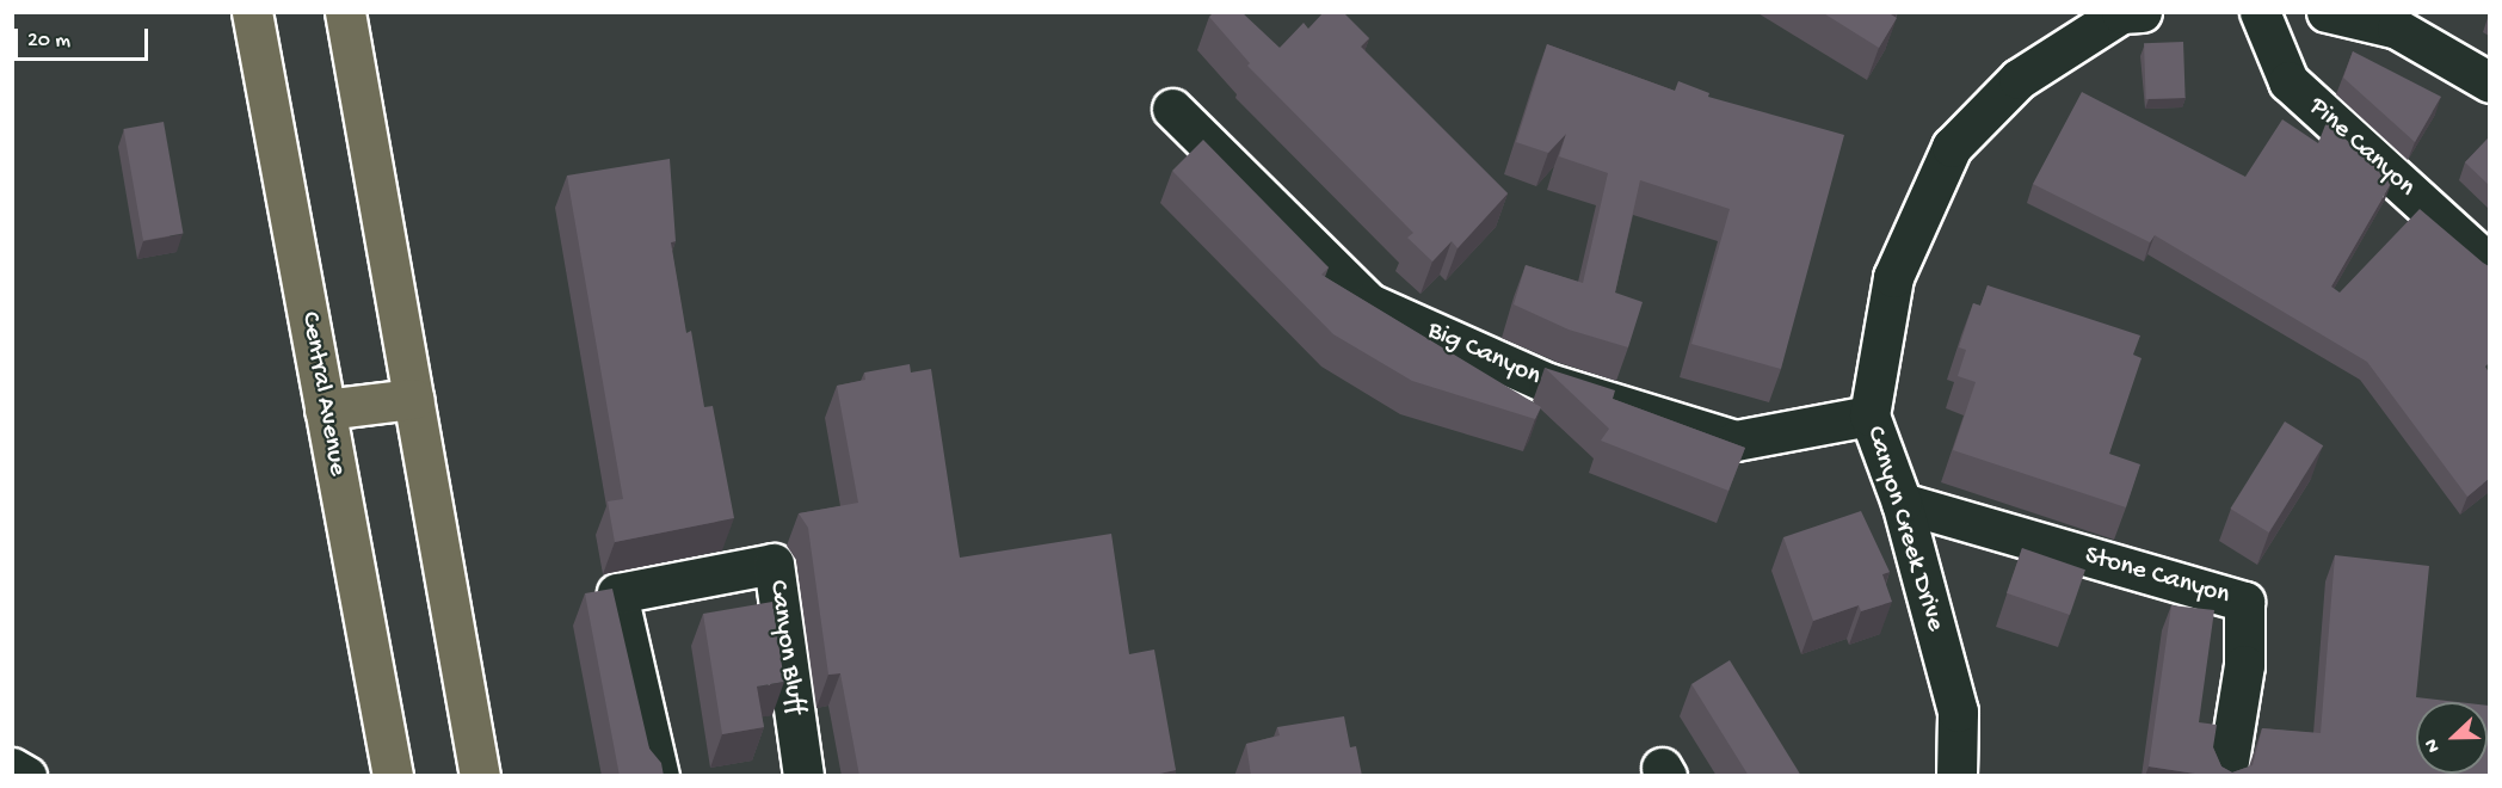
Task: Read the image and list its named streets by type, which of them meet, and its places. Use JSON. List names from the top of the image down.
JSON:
{
  "streets": {
    "main road": ["Central Avenue"],
    "lane": [
      "Pine Canyon",
      "Big Canyon",
      "Canyon Creek Drive",
      "Stone Canyon",
      "Canyon Bluff"
    ]
  },
  "crossings": [
    ["Big Canyon", "Canyon Creek Drive"],
    ["Canyon Creek Drive", "Stone Canyon"]
  ],
  "scale_bar": "20 m",
  "north": "left"
}
